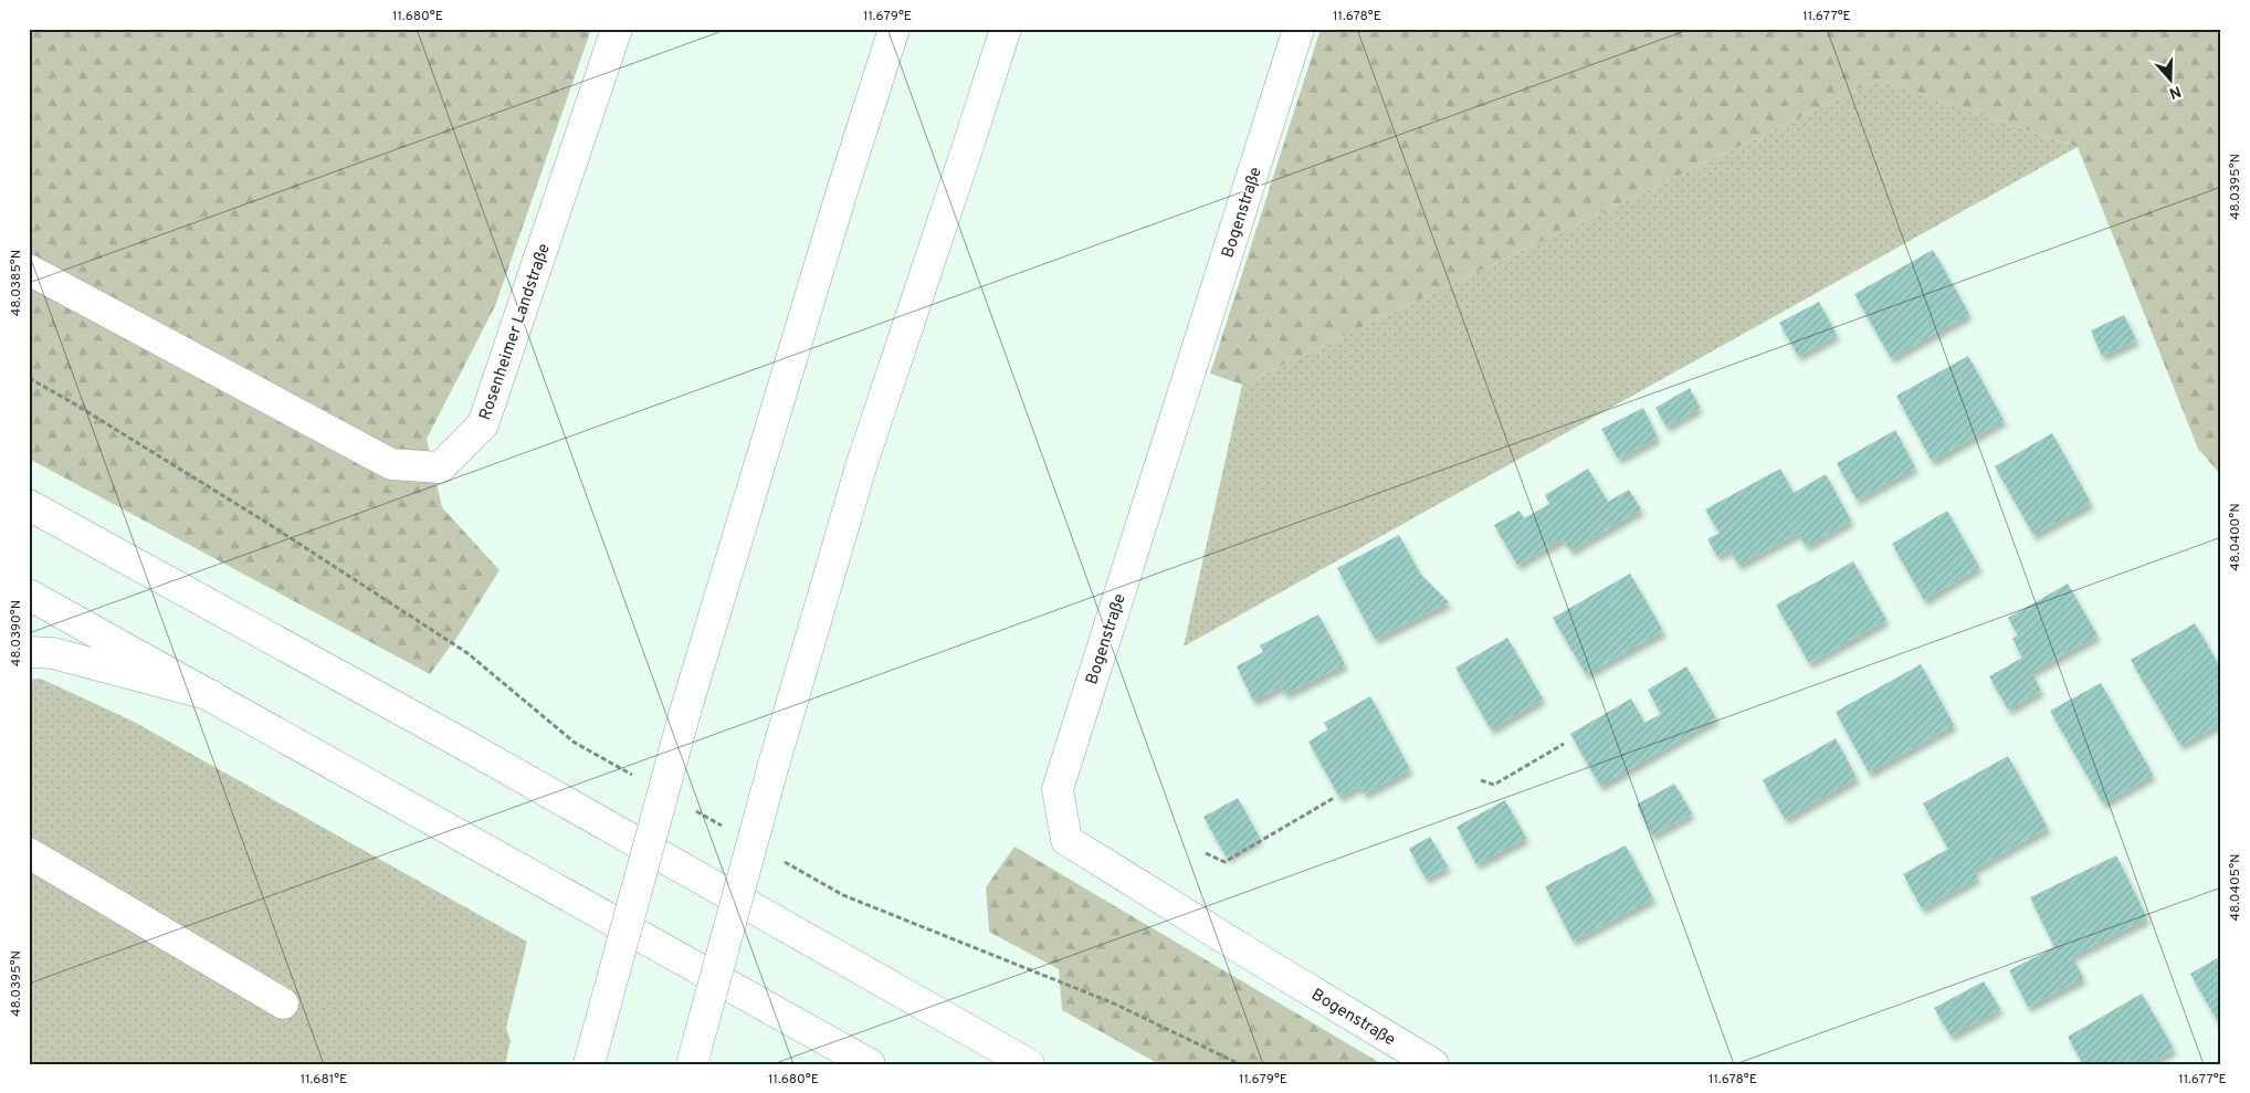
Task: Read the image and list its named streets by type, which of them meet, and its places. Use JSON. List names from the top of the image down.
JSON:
{
  "streets": {
    "main road": ["Bogenstraße", "Rosenheimer Landstraße"]
  },
  "north": "bottom",
  "coordinates": [
    "11.680°E",
    "11.679°E",
    "11.678°E",
    "11.677°E",
    "48.0395°N",
    "48.0385°N",
    "48.0400°N",
    "48.0390°N",
    "48.0405°N",
    "11.681°E"
  ]
}
